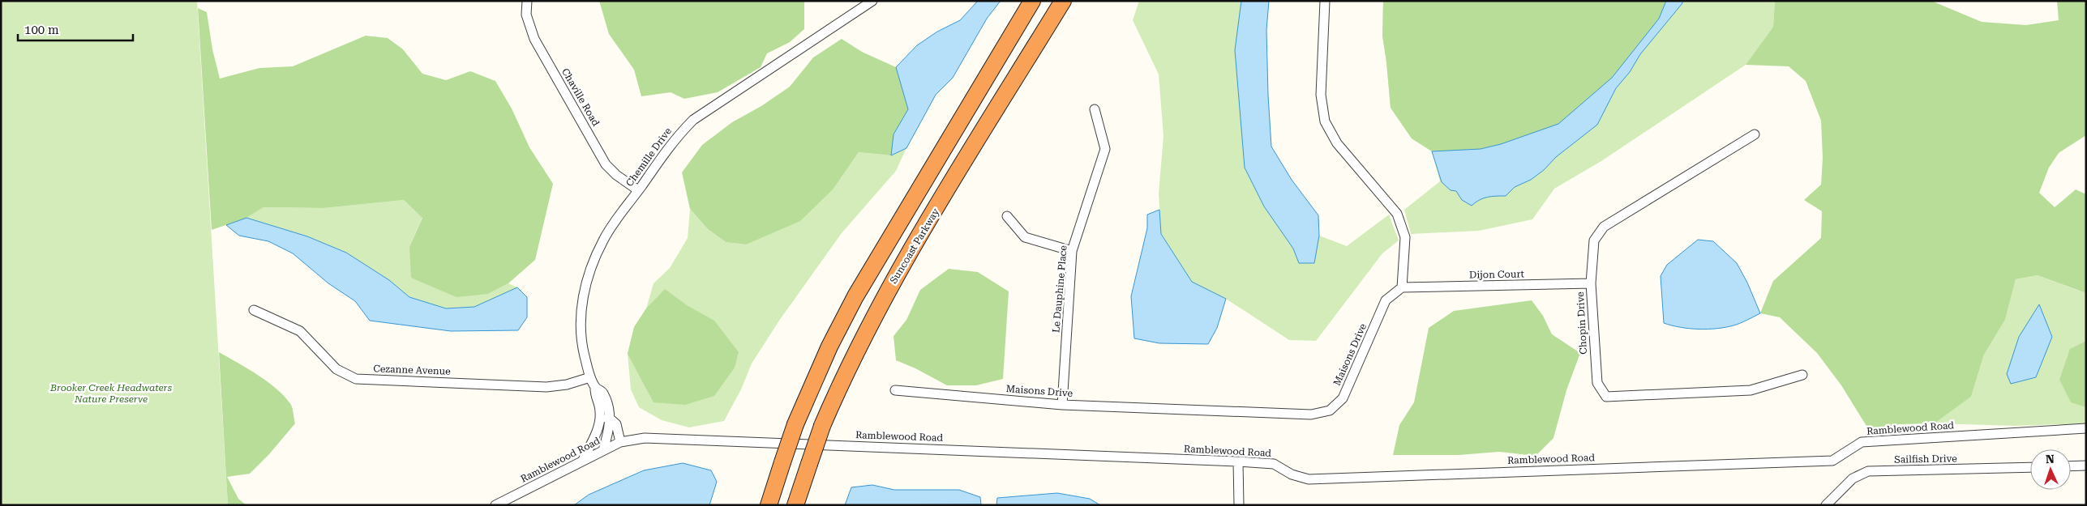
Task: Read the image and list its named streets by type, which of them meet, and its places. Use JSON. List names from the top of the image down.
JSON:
{
  "streets": {
    "highway": ["Suncoast Parkway"],
    "street": [
      "Chaville Road",
      "Chemille Drive",
      "Dijon Court",
      "Le Dauphine Place",
      "Chopin Drive",
      "Maisons Drive",
      "Cezanne Avenue",
      "Ramblewood Road",
      "Sailfish Drive"
    ]
  },
  "crossings": [
    ["Chaville Road", "Chemille Drive"],
    ["Chemille Drive", "Cezanne Avenue"],
    ["Chemille Drive", "Ramblewood Road"],
    ["Dijon Court", "Chopin Drive"],
    ["Dijon Court", "Maisons Drive"],
    ["Le Dauphine Place", "Maisons Drive"]
  ],
  "parks": ["Brooker Creek Headwaters Nature Preserve"],
  "scale_bar": "100 m",
  "north": "top"
}
